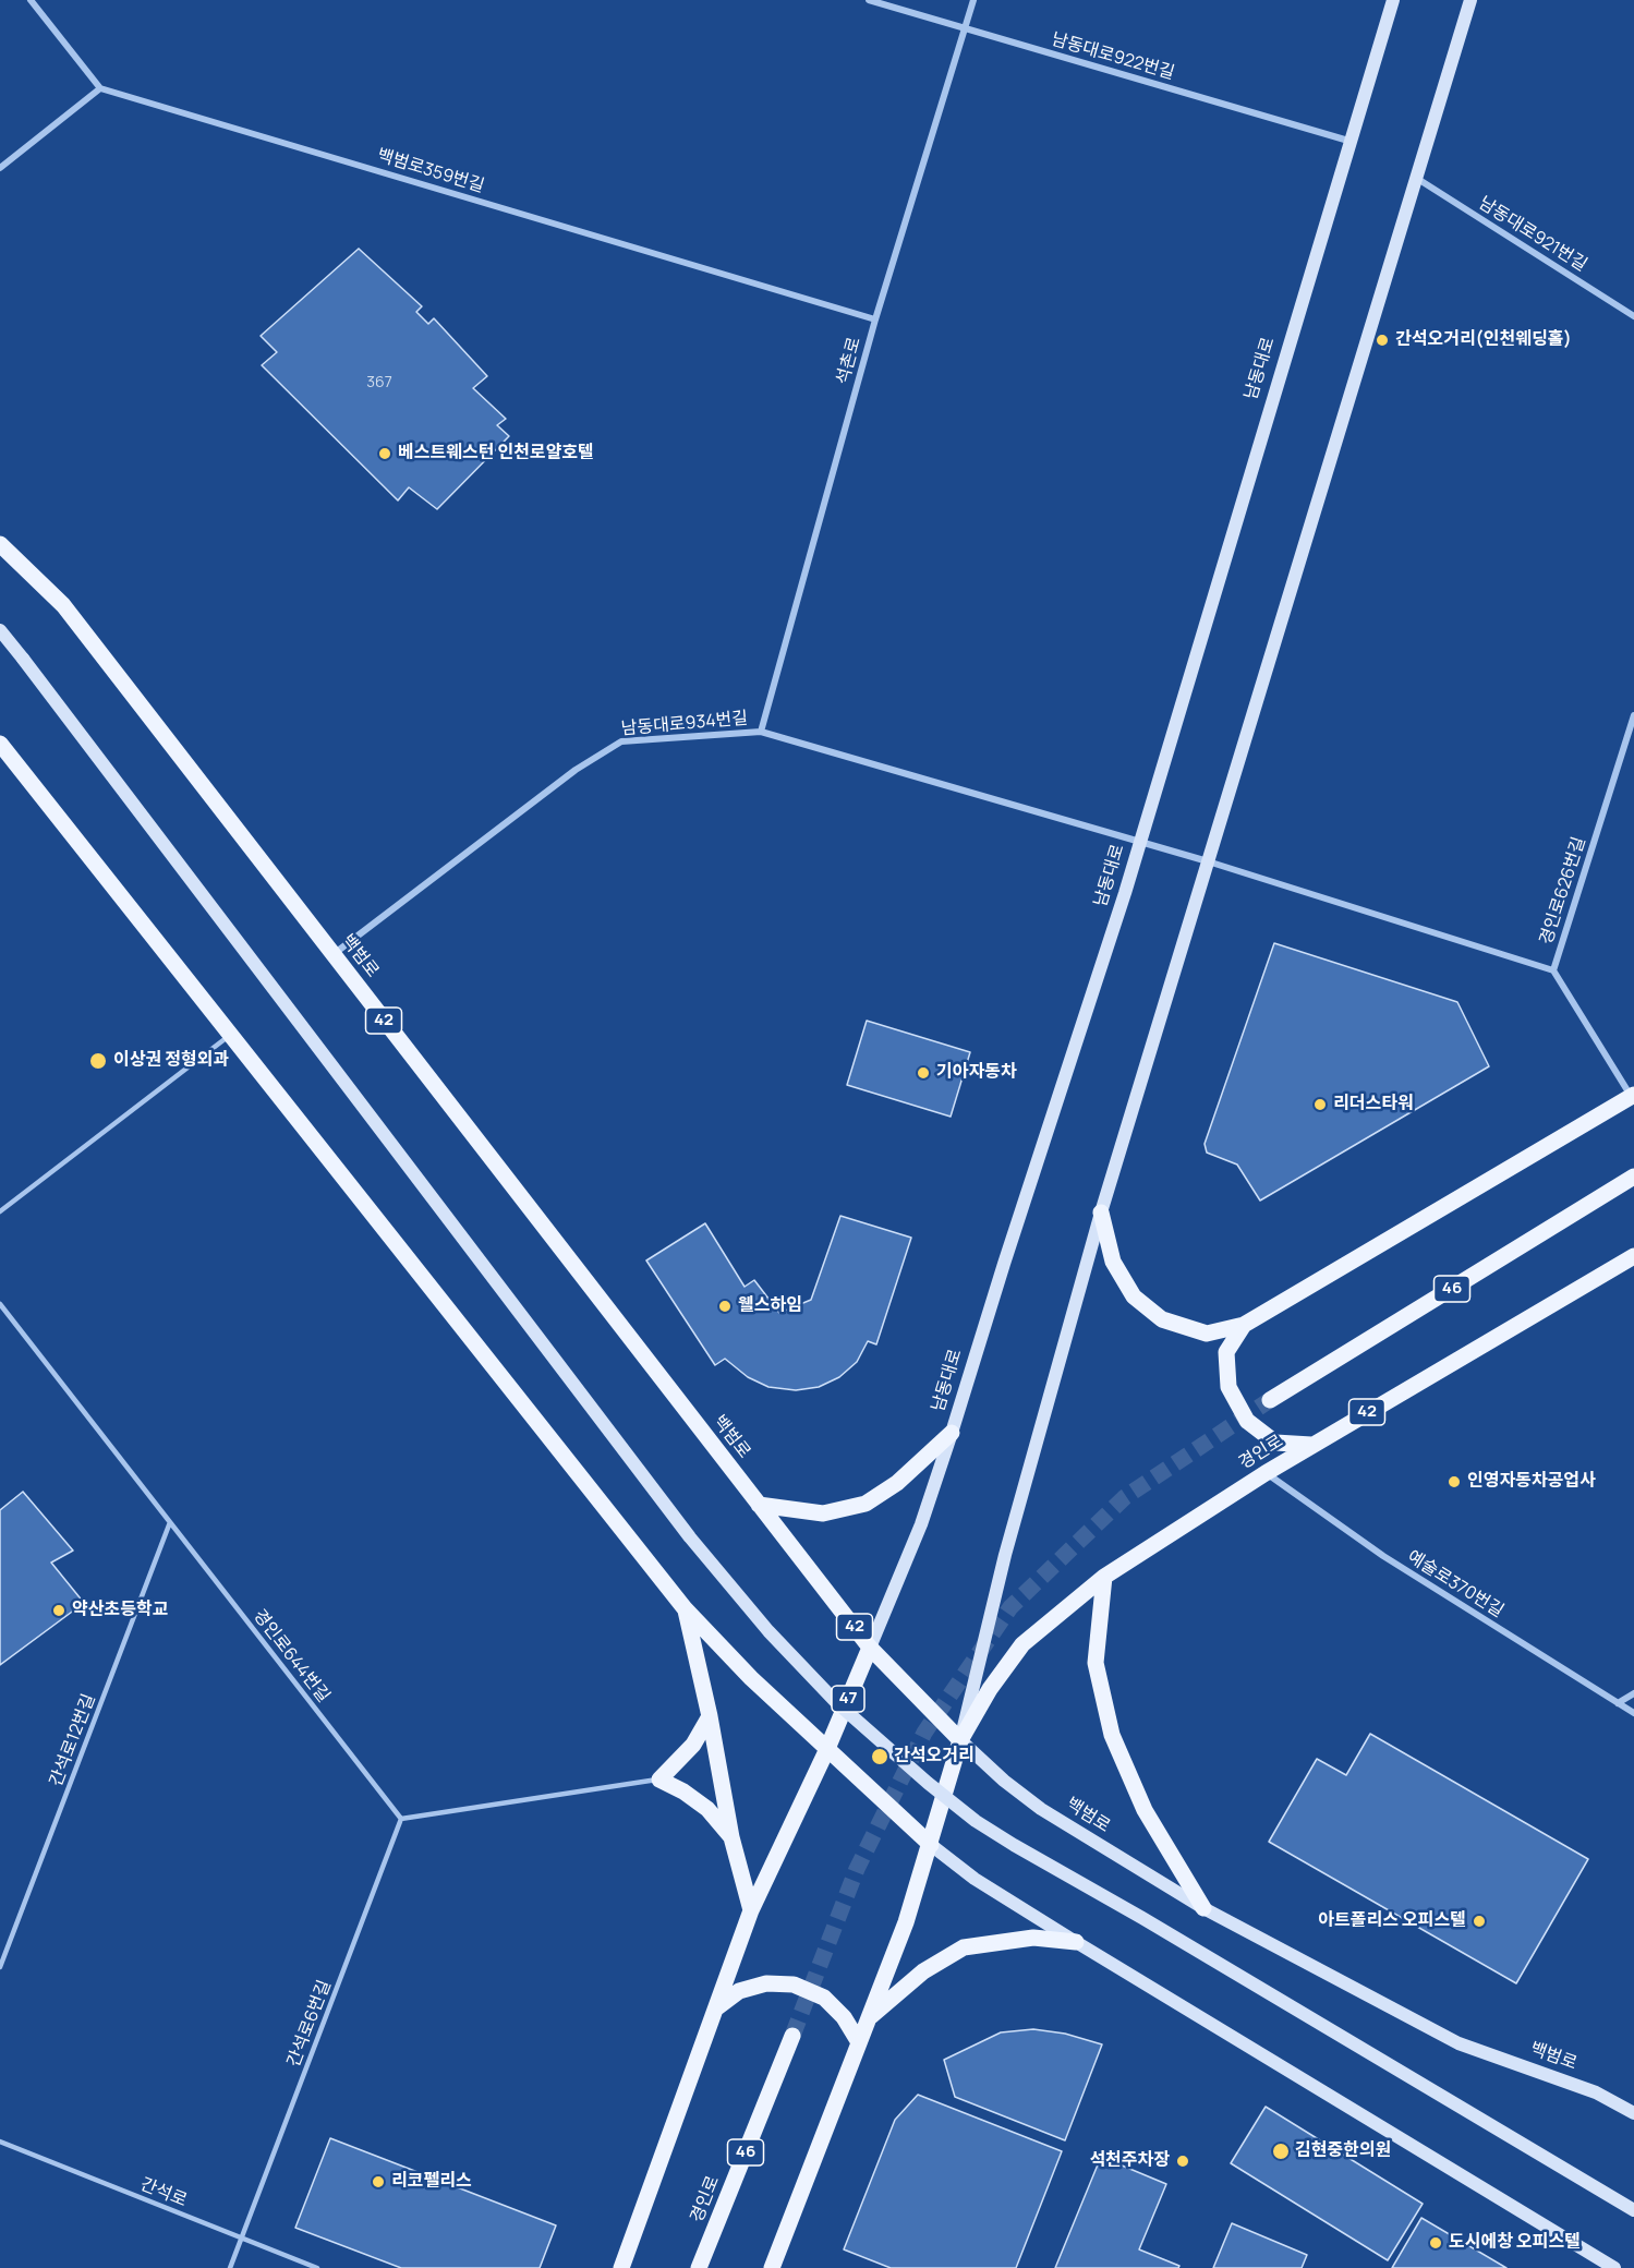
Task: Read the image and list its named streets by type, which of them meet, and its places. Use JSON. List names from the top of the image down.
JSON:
{
  "streets": {
    "main road": [
      "남동대로",
      "백범로",
      "42",
      "46",
      "경인로",
      "47"
    ],
    "street": [
      "남동대로922번길",
      "백범로359번길",
      "남동대로921번길",
      "석촌로",
      "남동대로934번길",
      "경인로626번길",
      "예술로370번길"
    ],
    "lane": [
      "경인로644번길",
      "간석로12번길",
      "간석로6번길",
      "간석로"
    ]
  },
  "crossings": [
    ["남동대로922번길", "석촌로"],
    ["남동대로922번길", "남동대로"],
    ["백범로359번길", "석촌로"],
    ["석촌로", "남동대로934번길"],
    ["남동대로", "남동대로934번길"],
    ["남동대로", "백범로"],
    ["남동대로934번길", "경인로626번길"],
    ["남동대로934번길", "백범로"],
    ["백범로", "경인로"],
    ["경인로", "예술로370번길"],
    ["경인로644번길", "간석로12번길"],
    ["경인로644번길", "간석로6번길"],
    ["간석로6번길", "간석로"]
  ],
  "places": [
    "간석오거리(인천웨딩홀)",
    "베스트웨스턴 인천로얄호텔",
    "이상권 정형외과",
    "기아자동차",
    "리더스타워",
    "웰스하임",
    "인영자동차공업사",
    "약산초등학교",
    "간석오거리",
    "아트폴리스 오피스텔",
    "김현중한의원",
    "석천주차장",
    "리코펠리스",
    "도시에창 오피스텔"
  ],
  "house_numbers": ["367"]
}
